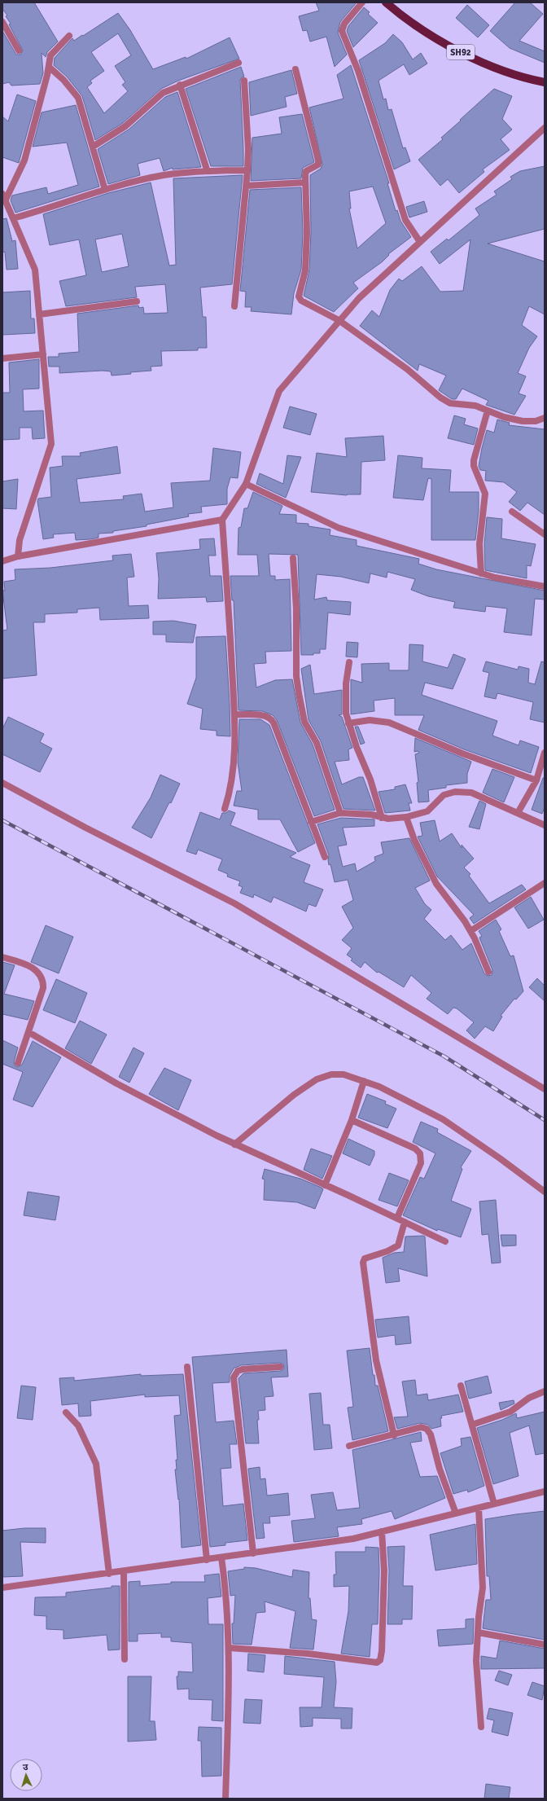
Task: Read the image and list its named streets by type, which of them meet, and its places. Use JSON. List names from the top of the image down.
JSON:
{
  "streets": {
    "main road": ["SH92"]
  },
  "north": "top"
}
